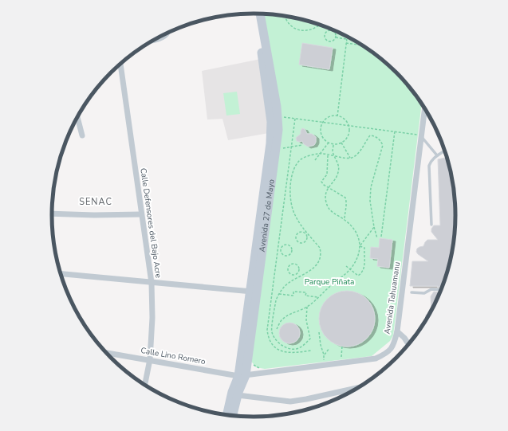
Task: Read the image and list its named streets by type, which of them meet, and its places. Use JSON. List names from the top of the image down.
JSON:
{
  "streets": {
    "main road": ["Avenida 27 de Mayo"],
    "street": ["Calle Defensores del Bajo Acre", "Avenida Tahuamanu", "Calle Lino Romero"]
  },
  "crossings": [
    ["Avenida 27 de Mayo", "Avenida Tahuamanu"],
    ["Avenida 27 de Mayo", "Calle Lino Romero"],
    ["Calle Defensores del Bajo Acre", "Calle Lino Romero"],
    ["Avenida Tahuamanu", "Calle Lino Romero"]
  ],
  "districts": ["SENAC"],
  "parks": ["Parque Piñata"]
}
